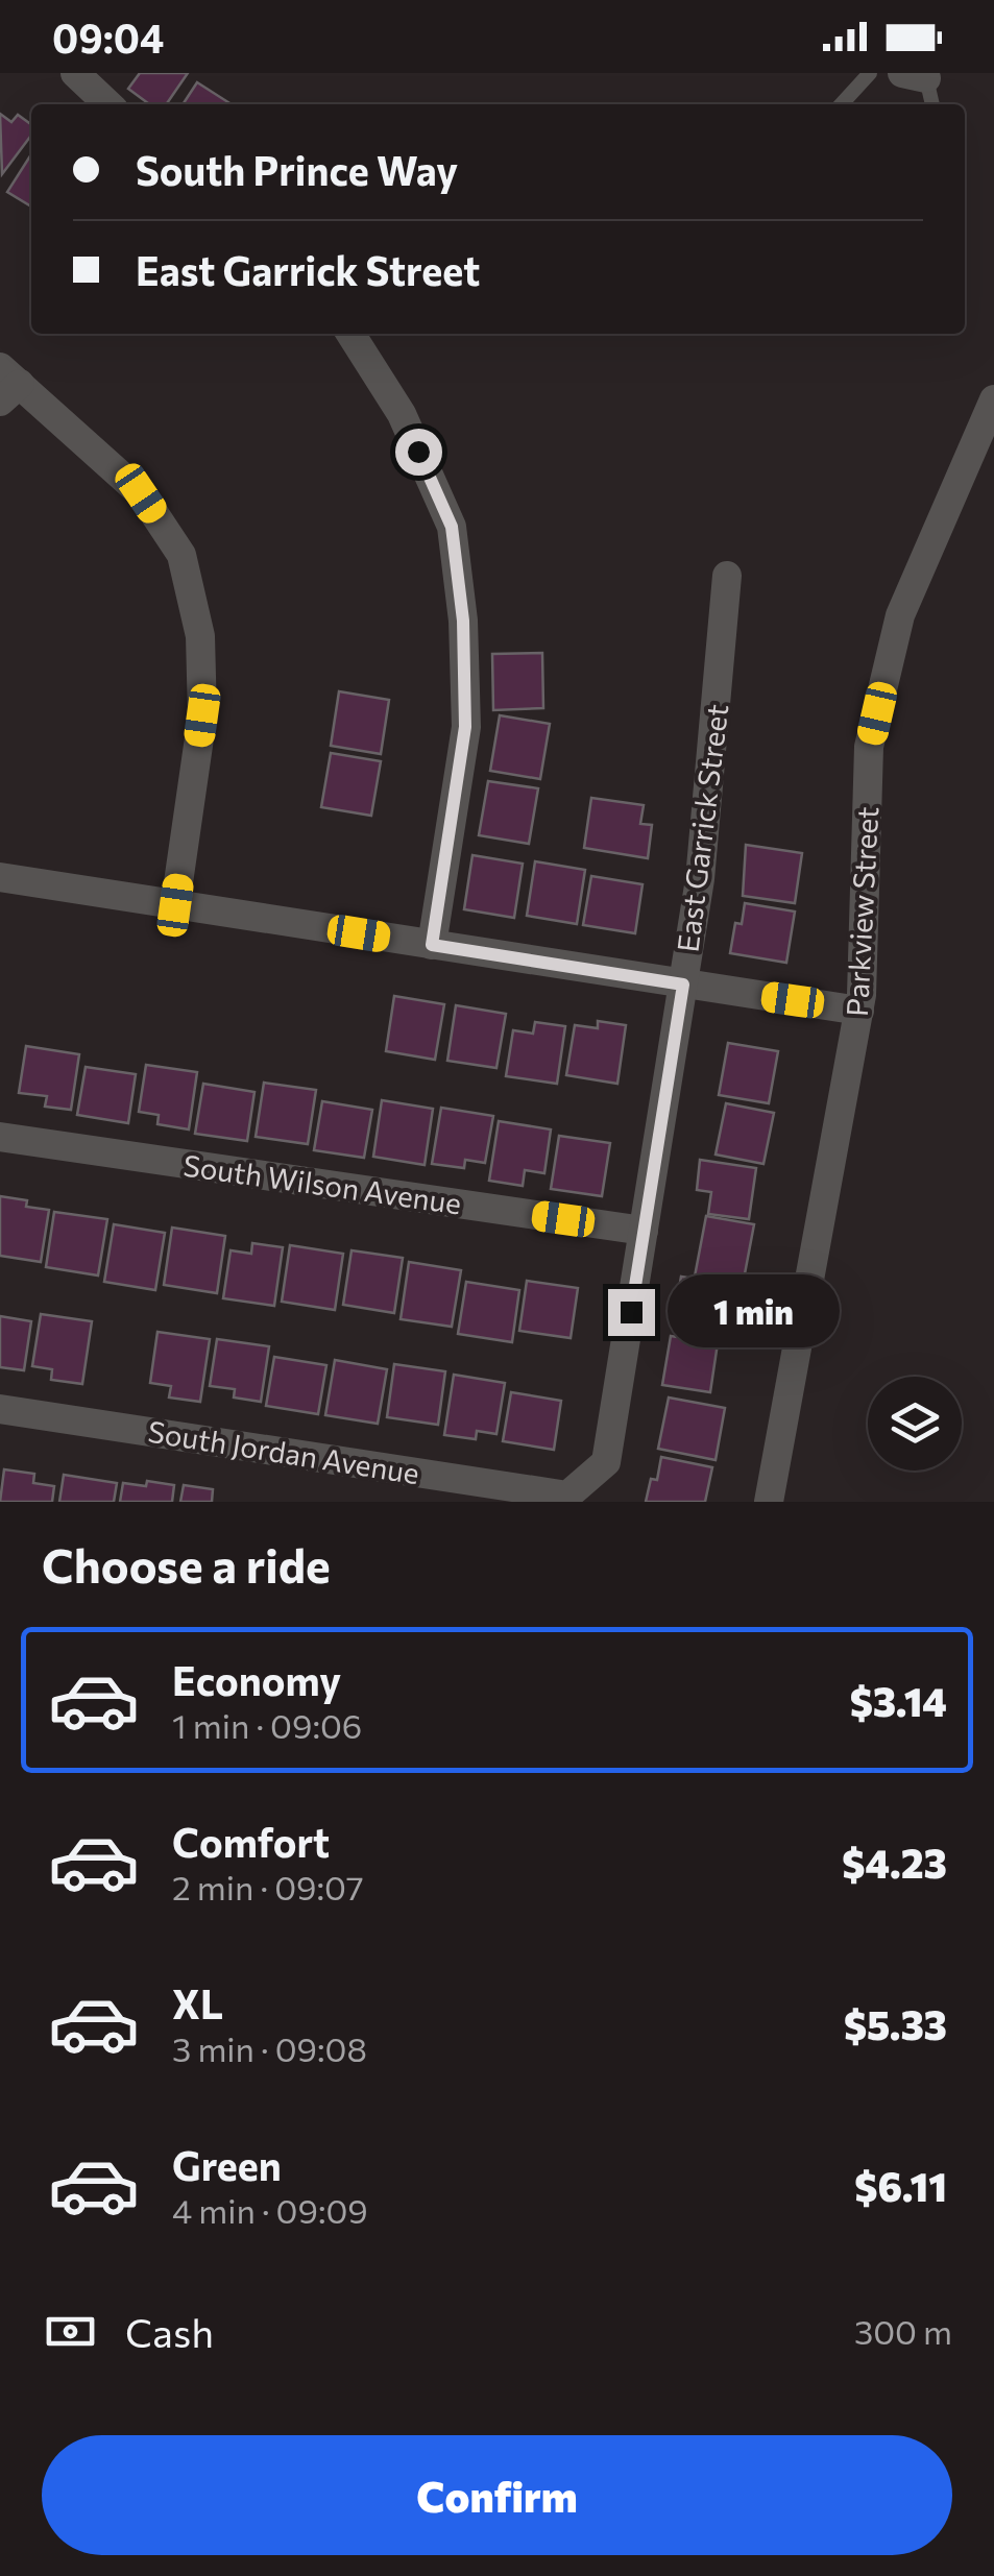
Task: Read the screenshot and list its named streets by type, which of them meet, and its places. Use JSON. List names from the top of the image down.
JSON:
{
  "streets": {
    "street": [
      "East Garrick Street",
      "Parkview Street",
      "South Wilson Avenue",
      "South Jordan Avenue"
    ]
  },
  "crossings": [
    ["East Garrick Street", "South Wilson Avenue"],
    ["East Garrick Street", "South Jordan Avenue"]
  ],
  "page": {
    "status": "09:04",
    "banner": ["South Prince Way", "East Garrick Street"],
    "bubble": "1 min",
    "heading": "Choose a ride",
    "list": [
      {
        "name": "Economy",
        "note": "1 min · 09:06",
        "value": "$3.14"
      },
      {
        "name": "Comfort",
        "note": "2 min · 09:07",
        "value": "$4.23"
      },
      {
        "name": "XL",
        "note": "3 min · 09:08",
        "value": "$5.33"
      },
      {
        "name": "Green",
        "note": "4 min · 09:09",
        "value": "$6.11"
      }
    ],
    "pay": ["Cash", "300 m"],
    "buttons": "Confirm"
  }
}
